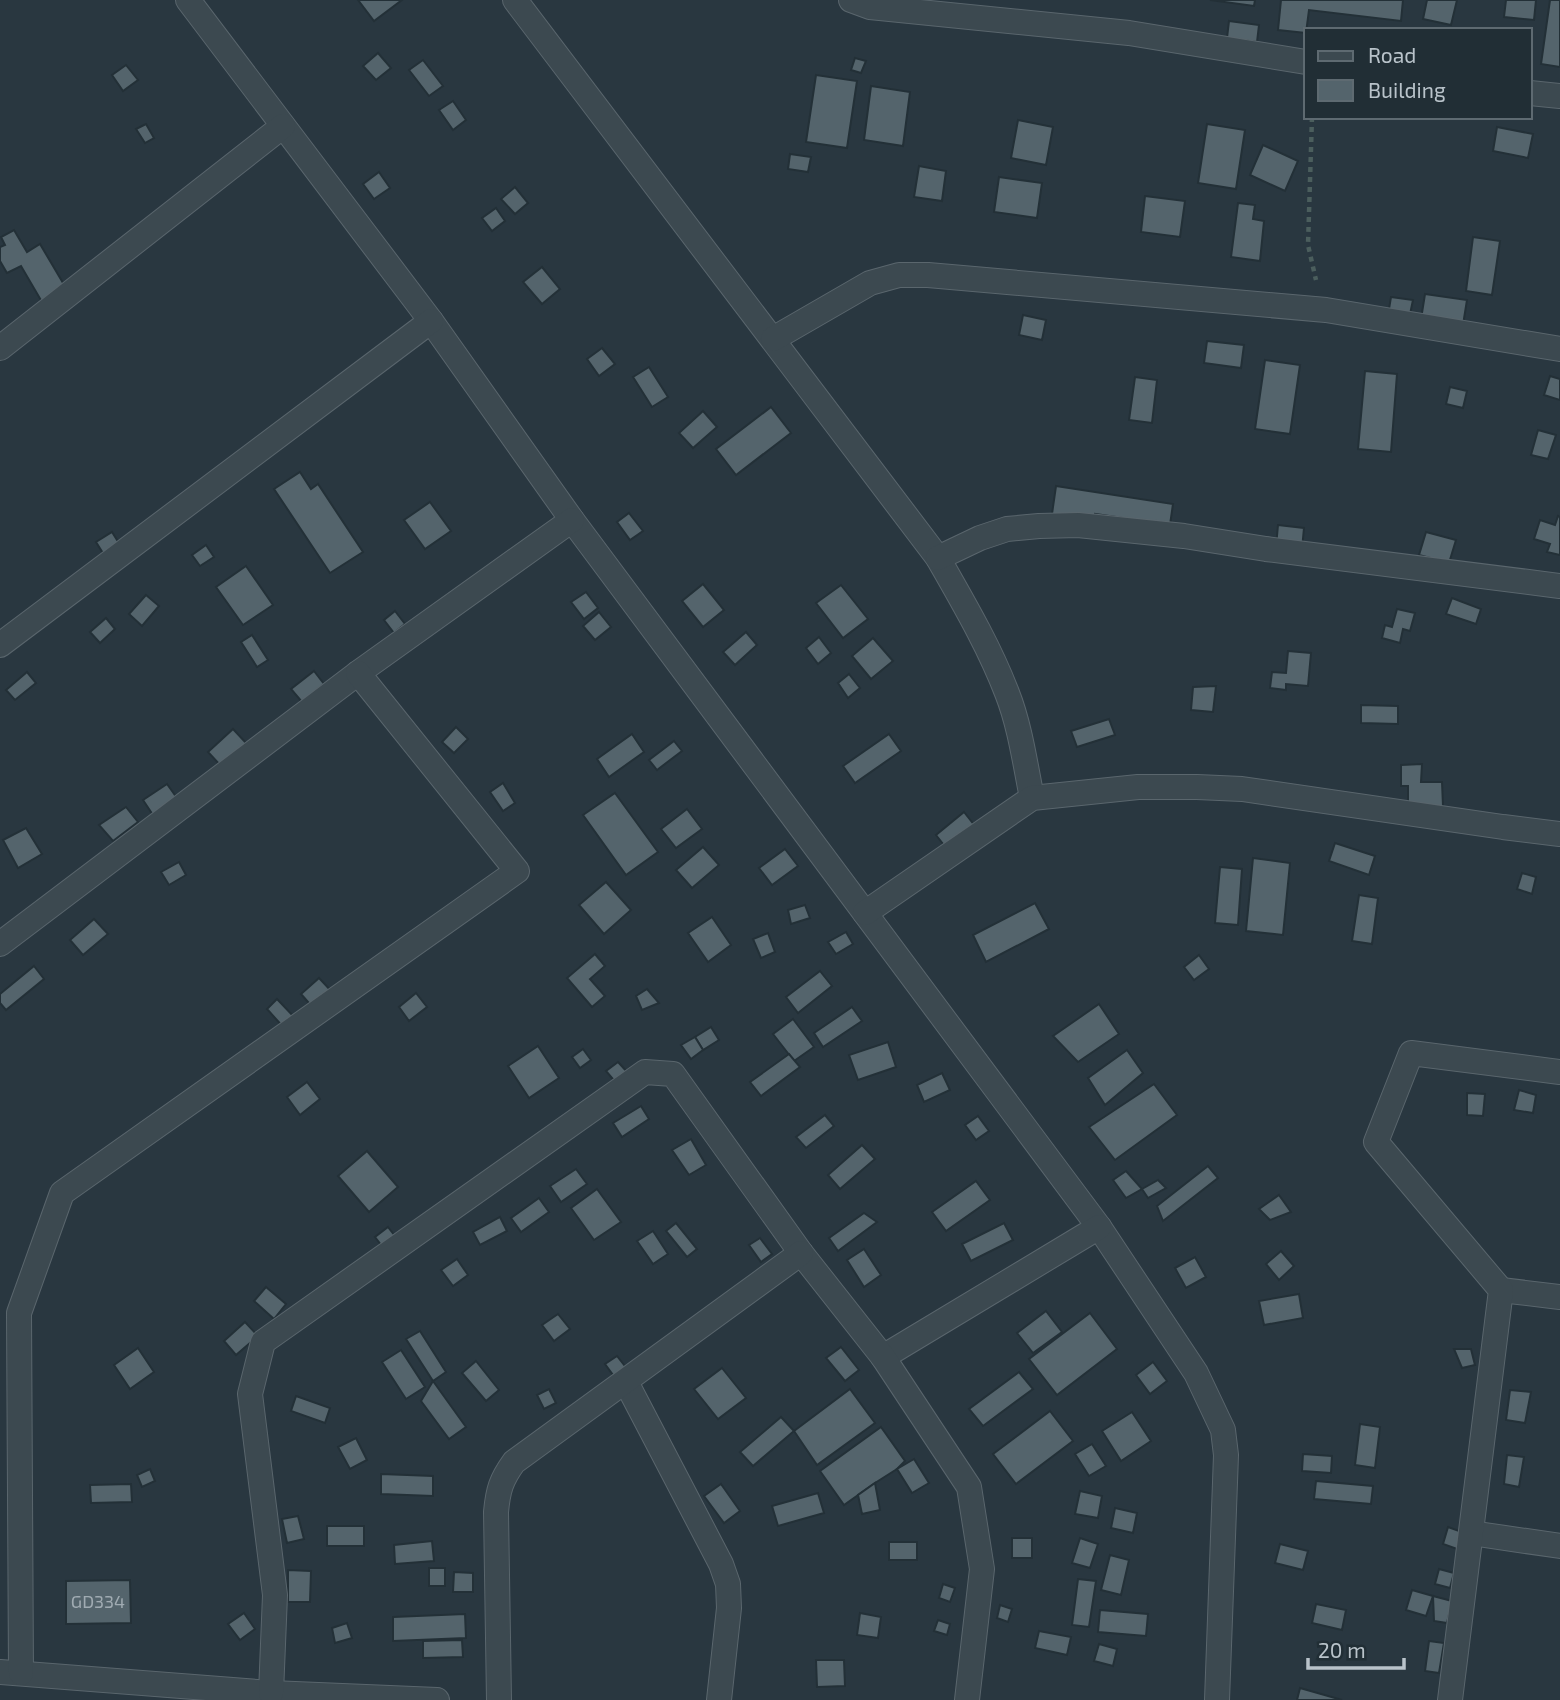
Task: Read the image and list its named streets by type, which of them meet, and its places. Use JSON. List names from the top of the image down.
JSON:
{
  "house_numbers": ["GD334"],
  "legend": ["Road", "Building"],
  "scale_bar": "20 m"
}
